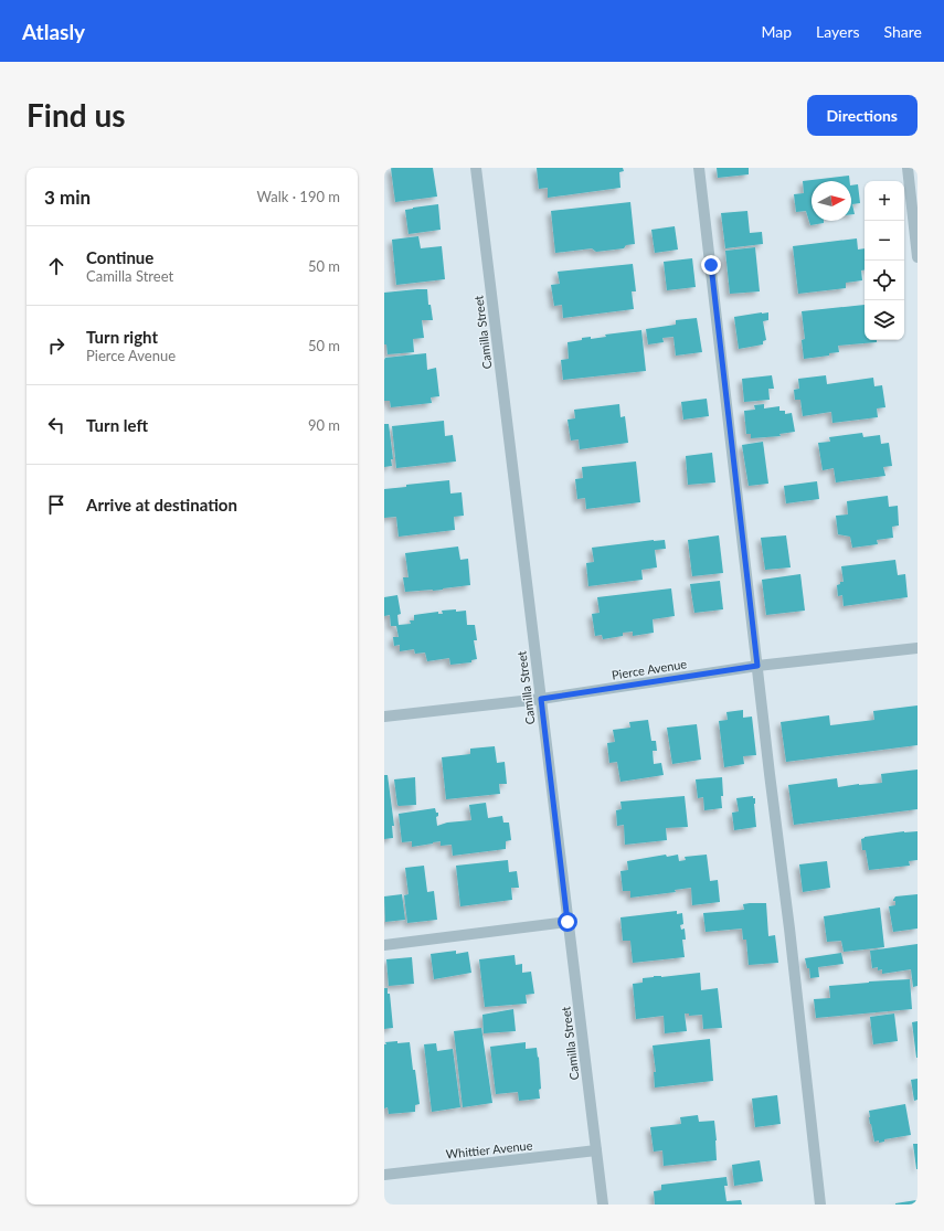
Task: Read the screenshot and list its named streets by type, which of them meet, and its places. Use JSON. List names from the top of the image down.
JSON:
{
  "streets": {
    "street": ["Camilla Street", "Pierce Avenue", "Whittier Avenue"]
  },
  "crossings": [
    ["Camilla Street", "Pierce Avenue"],
    ["Camilla Street", "Whittier Avenue"]
  ],
  "north": "right",
  "page": {
    "header": "Atlasly",
    "nav": ["Map", "Layers", "Share"],
    "buttons": "Directions",
    "title": "Find us",
    "heading": ["3 min", "Walk · 190 m"],
    "map_buttons": ["+", "−"],
    "list": [
      ["Continue", "Camilla Street", "50 m"],
      ["Turn right", "Pierce Avenue", "50 m"],
      ["Turn left", "90 m"],
      "Arrive at destination"
    ]
  }
}
